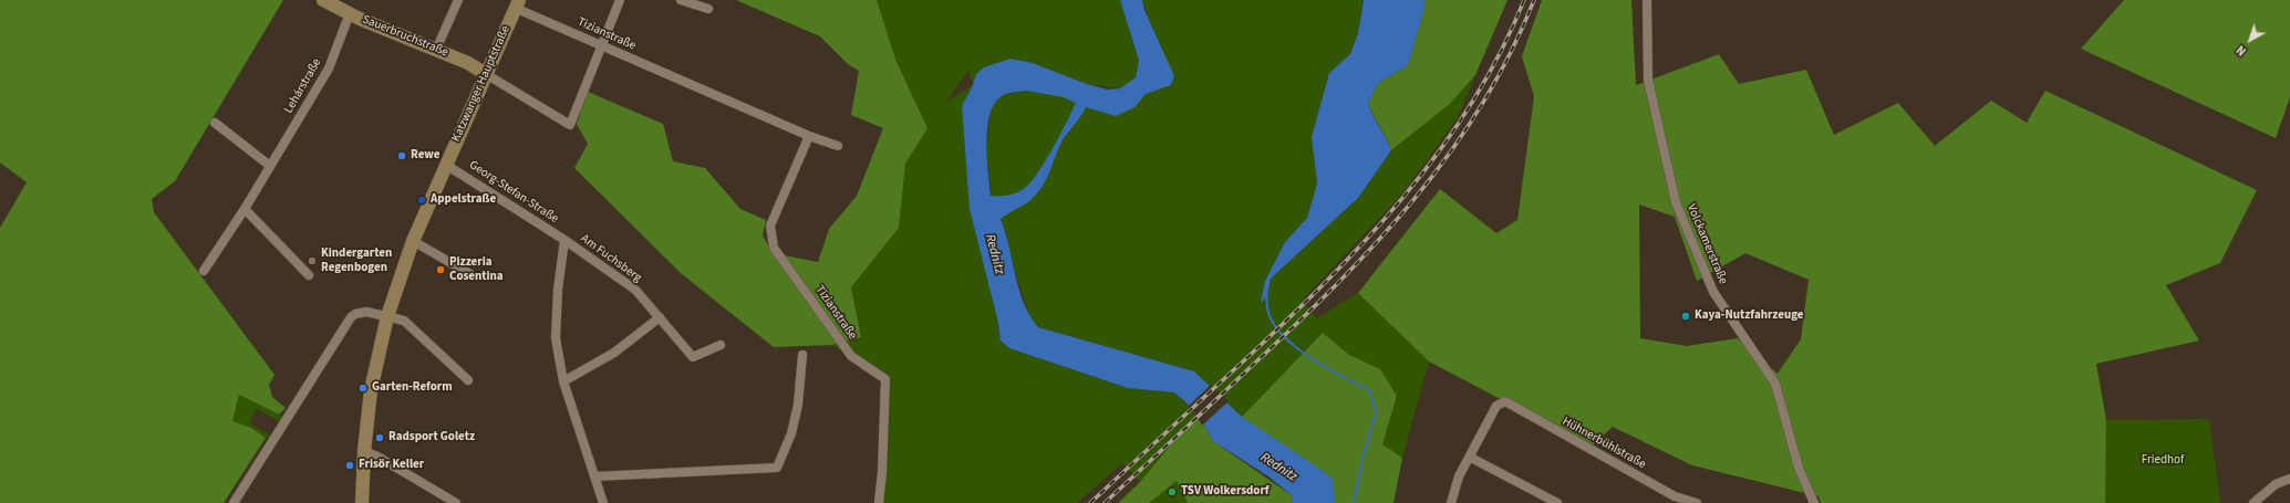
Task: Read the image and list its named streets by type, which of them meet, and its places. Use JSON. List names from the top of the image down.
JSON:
{
  "streets": {
    "main road": ["Sauerbruchstraße", "Katzwanger Hauptstraße"],
    "street": [
      "Tizianstraße",
      "Lehárstraße",
      "Georg-Stefan-Straße",
      "Volckamerstraße",
      "Am Fuchsberg",
      "Hühnerbühlstraße"
    ]
  },
  "crossings": [
    ["Tizianstraße", "Katzwanger Hauptstraße"],
    ["Sauerbruchstraße", "Katzwanger Hauptstraße"],
    ["Sauerbruchstraße", "Lehárstraße"],
    ["Katzwanger Hauptstraße", "Georg-Stefan-Straße"],
    ["Georg-Stefan-Straße", "Am Fuchsberg"]
  ],
  "water": ["Rednitz"],
  "parks": ["Friedhof"],
  "places": [
    "Rewe",
    "Appelstraße",
    "Kindergarten Regenbogen",
    "Pizzeria Cosentina",
    "Kaya-Nutzfahrzeuge",
    "Garten-Reform",
    "Radsport Goletz",
    "Frisör Keller",
    "TSV Wolkersdorf"
  ],
  "north": "bottom left"
}
